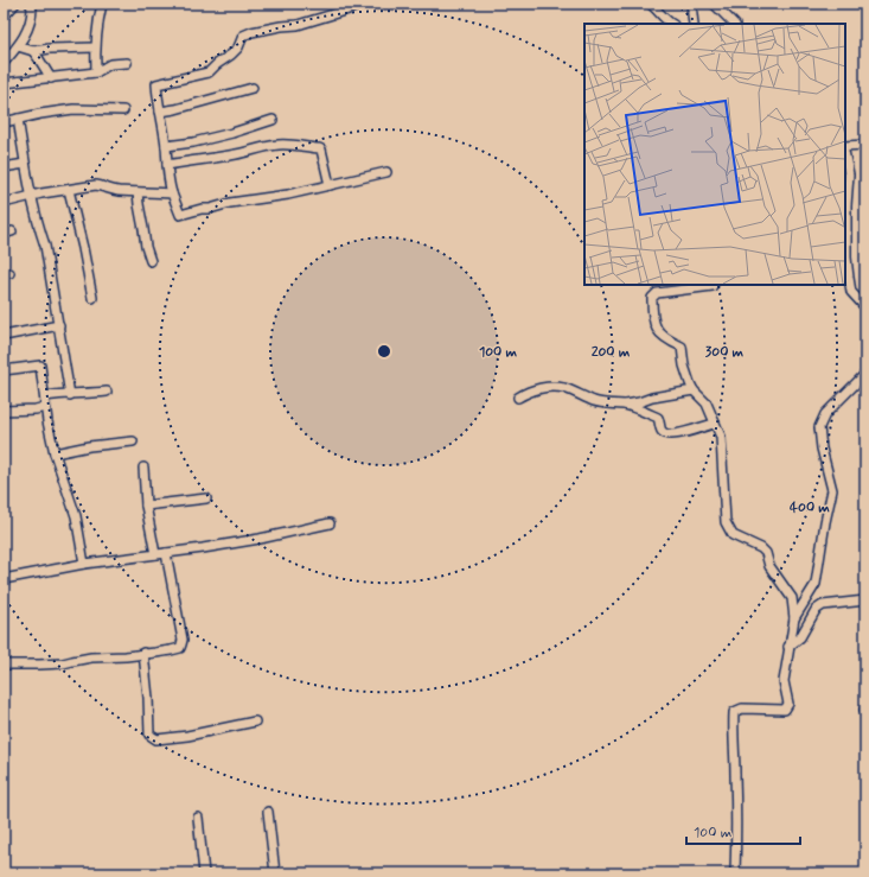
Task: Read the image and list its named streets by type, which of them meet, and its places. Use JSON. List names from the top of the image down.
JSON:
{
  "scale_bar": "100 m",
  "rings": [
    "100 m",
    "200 m",
    "300 m",
    "400 m"
  ]
}
